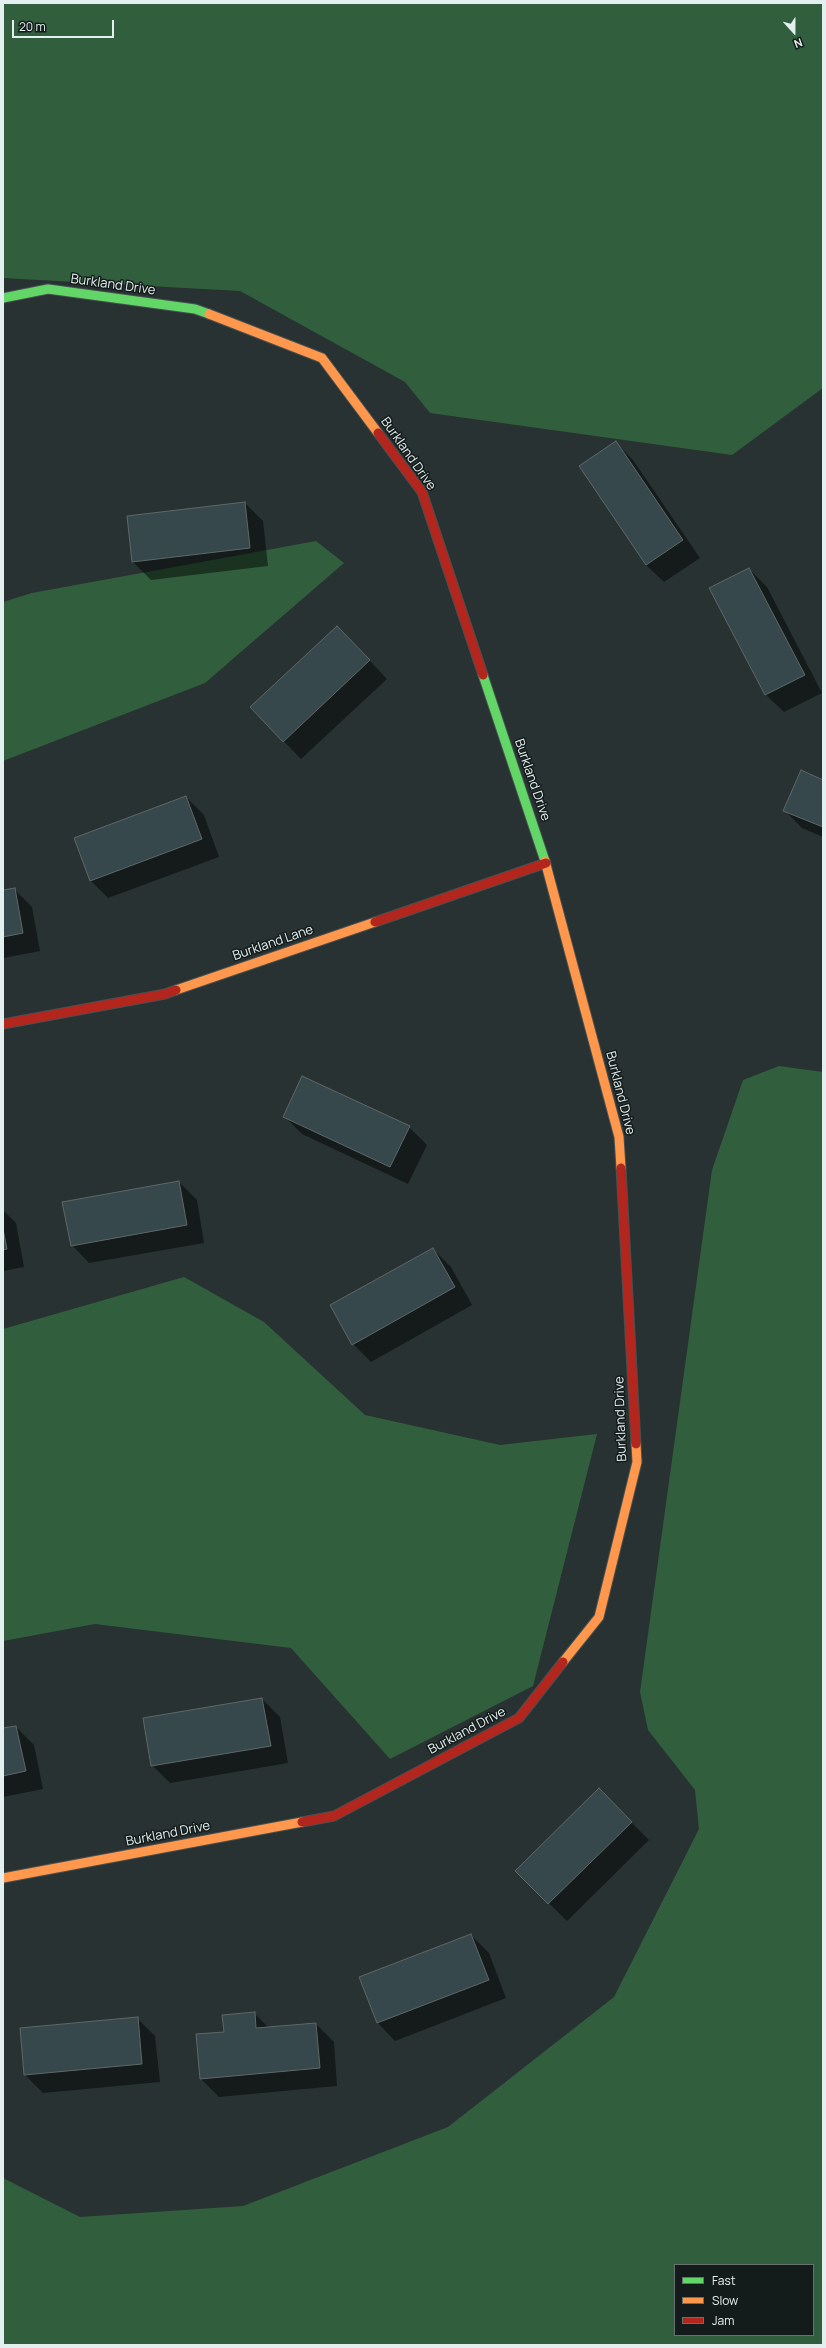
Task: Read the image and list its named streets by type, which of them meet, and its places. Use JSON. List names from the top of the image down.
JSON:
{
  "streets": {
    "street": ["Burkland Drive", "Burkland Lane"]
  },
  "crossings": [
    ["Burkland Drive", "Burkland Lane"]
  ],
  "legend": ["Fast", "Slow", "Jam"],
  "scale_bar": "20 m",
  "north": "bottom"
}
